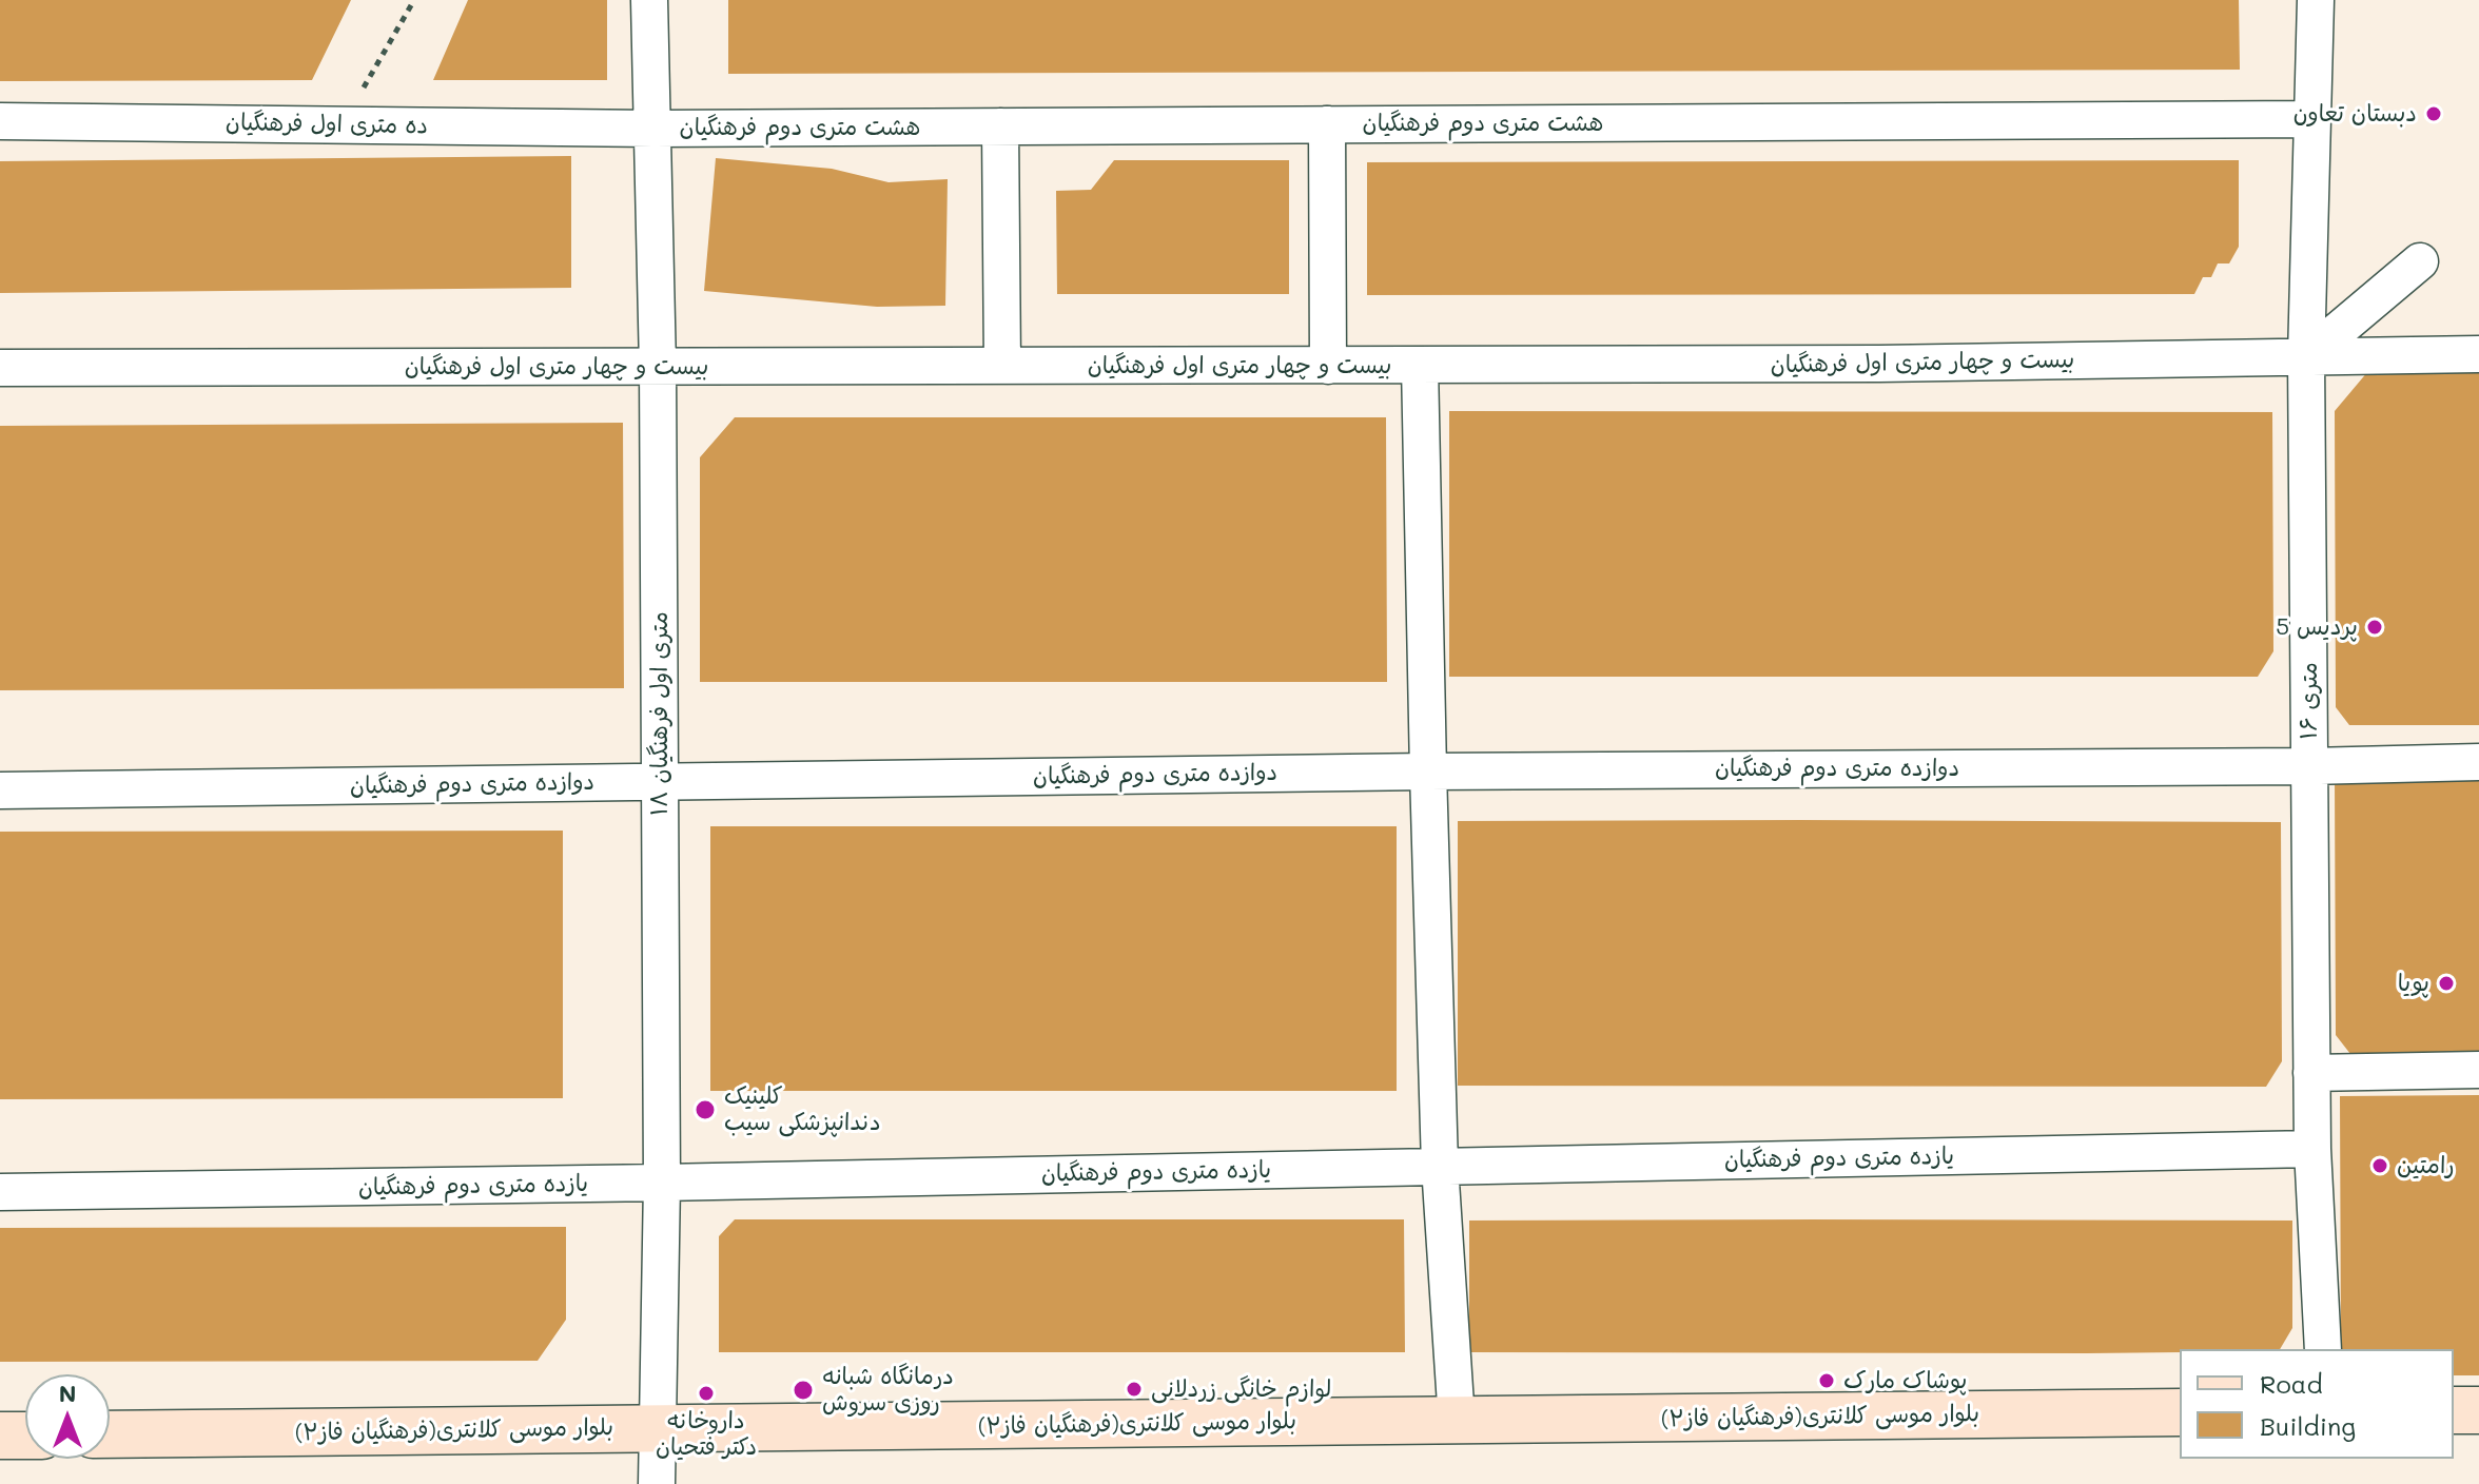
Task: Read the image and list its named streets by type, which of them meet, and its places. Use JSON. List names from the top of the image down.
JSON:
{
  "streets": {
    "main road": ["بلوار موسی کلانتری(فرهنگیان فاز۲)"],
    "street": [
      "هشت متری دوم فرهنگیان",
      "ده متری اول فرهنگیان",
      "بیست و چهار متری اول فرهنگیان",
      "۱۶ متری",
      "۱۸ متری اول فرهنگیان",
      "دوازده متری دوم فرهنگیان",
      "یازده متری دوم فرهنگیان"
    ]
  },
  "crossings": [
    ["هشت متری دوم فرهنگیان", "ده متری اول فرهنگیان"],
    ["هشت متری دوم فرهنگیان", "۱۶ متری"],
    ["هشت متری دوم فرهنگیان", "۱۸ متری اول فرهنگیان"],
    ["ده متری اول فرهنگیان", "۱۸ متری اول فرهنگیان"],
    ["بیست و چهار متری اول فرهنگیان", "۱۶ متری"],
    ["بیست و چهار متری اول فرهنگیان", "۱۸ متری اول فرهنگیان"],
    ["۱۶ متری", "دوازده متری دوم فرهنگیان"],
    ["۱۶ متری", "یازده متری دوم فرهنگیان"],
    ["۱۸ متری اول فرهنگیان", "دوازده متری دوم فرهنگیان"],
    ["۱۸ متری اول فرهنگیان", "یازده متری دوم فرهنگیان"],
    ["۱۸ متری اول فرهنگیان", "بلوار موسی کلانتری(فرهنگیان فاز۲)"]
  ],
  "places": [
    "دبستان تعاون",
    "پردیس 5",
    "پویا",
    "کلینیک دندانپزشکی سیب",
    "رامتین",
    "پوشاک مارک",
    "لوازم خانگی زردلانی",
    "درمانگاه شبانه روزی سروش",
    "داروخانه دکتر فتحیان"
  ],
  "legend": ["Road", "Building"],
  "north": "top"
}
